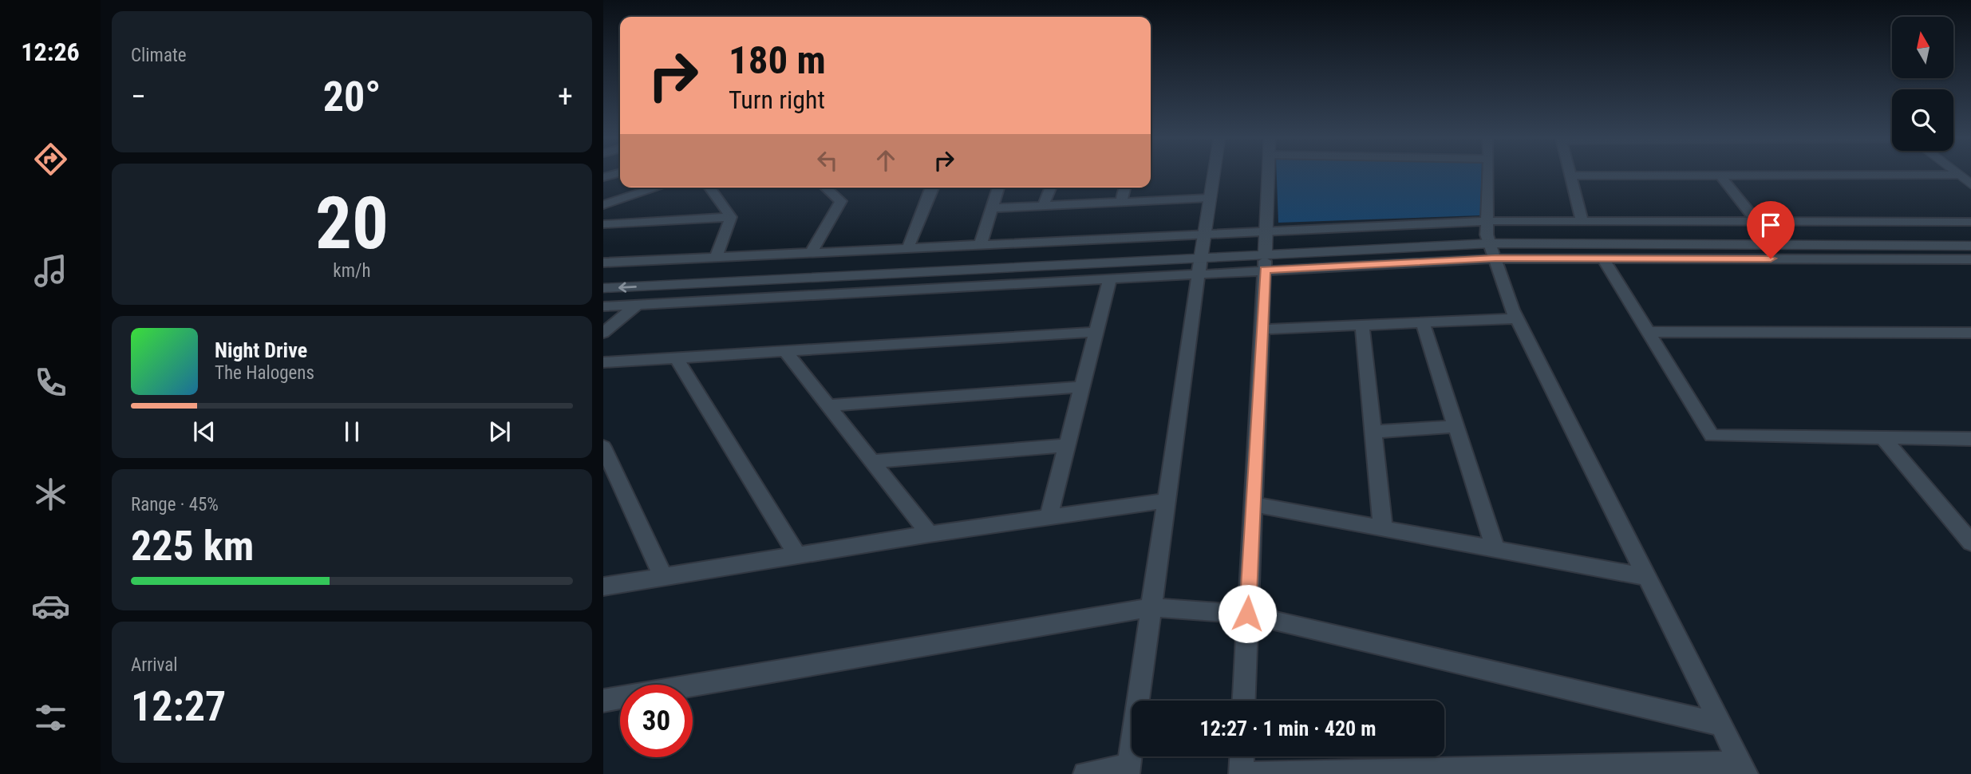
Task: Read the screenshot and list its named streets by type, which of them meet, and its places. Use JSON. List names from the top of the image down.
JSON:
{
  "north": "top",
  "page": {
    "tabs": "12:26",
    "tile": [
      "Climate",
      ["20", "km/h"],
      ["Range · 45%", "225 km"],
      ["Arrival", "12:27"]
    ],
    "turn": ["180 m", "Turn right"],
    "heat": ["−", "20°", "+"],
    "song": ["Night Drive", "The Halogens"],
    "limit": "30",
    "trip": "12:27 · 1 min · 420 m"
  }
}
